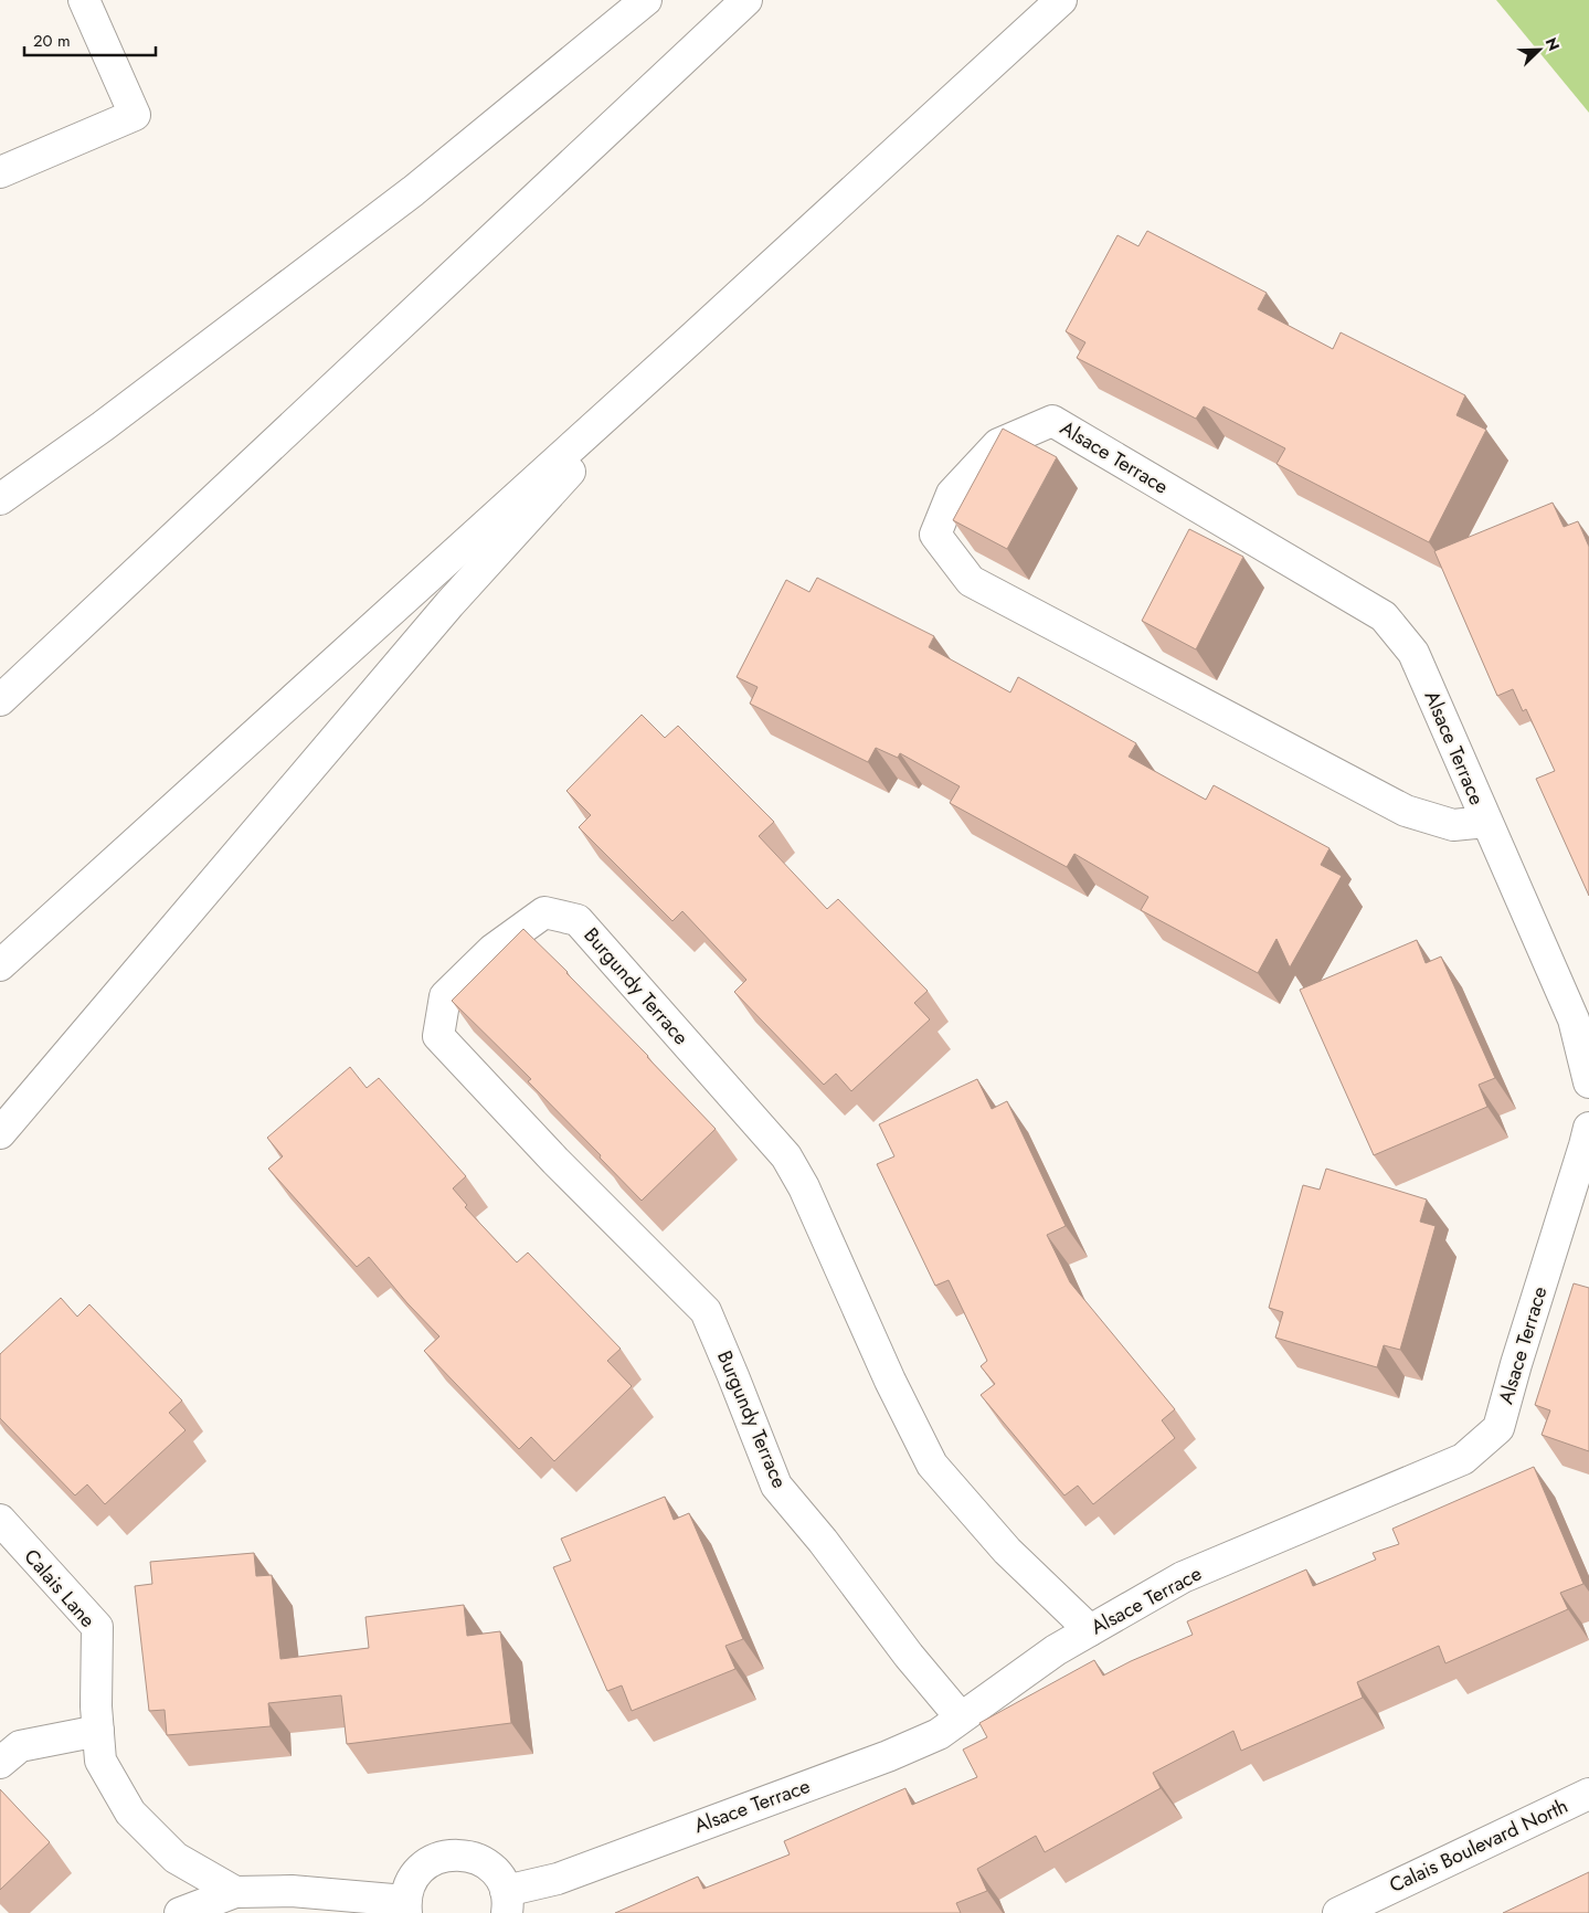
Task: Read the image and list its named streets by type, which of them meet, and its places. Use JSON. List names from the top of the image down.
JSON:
{
  "streets": {
    "main road": [
      "Alsace Terrace",
      "Burgundy Terrace",
      "Calais Lane",
      "Calais Boulevard North"
    ]
  },
  "crossings": [
    ["Alsace Terrace", "Burgundy Terrace"]
  ],
  "scale_bar": "20 m",
  "north": "top right"
}
